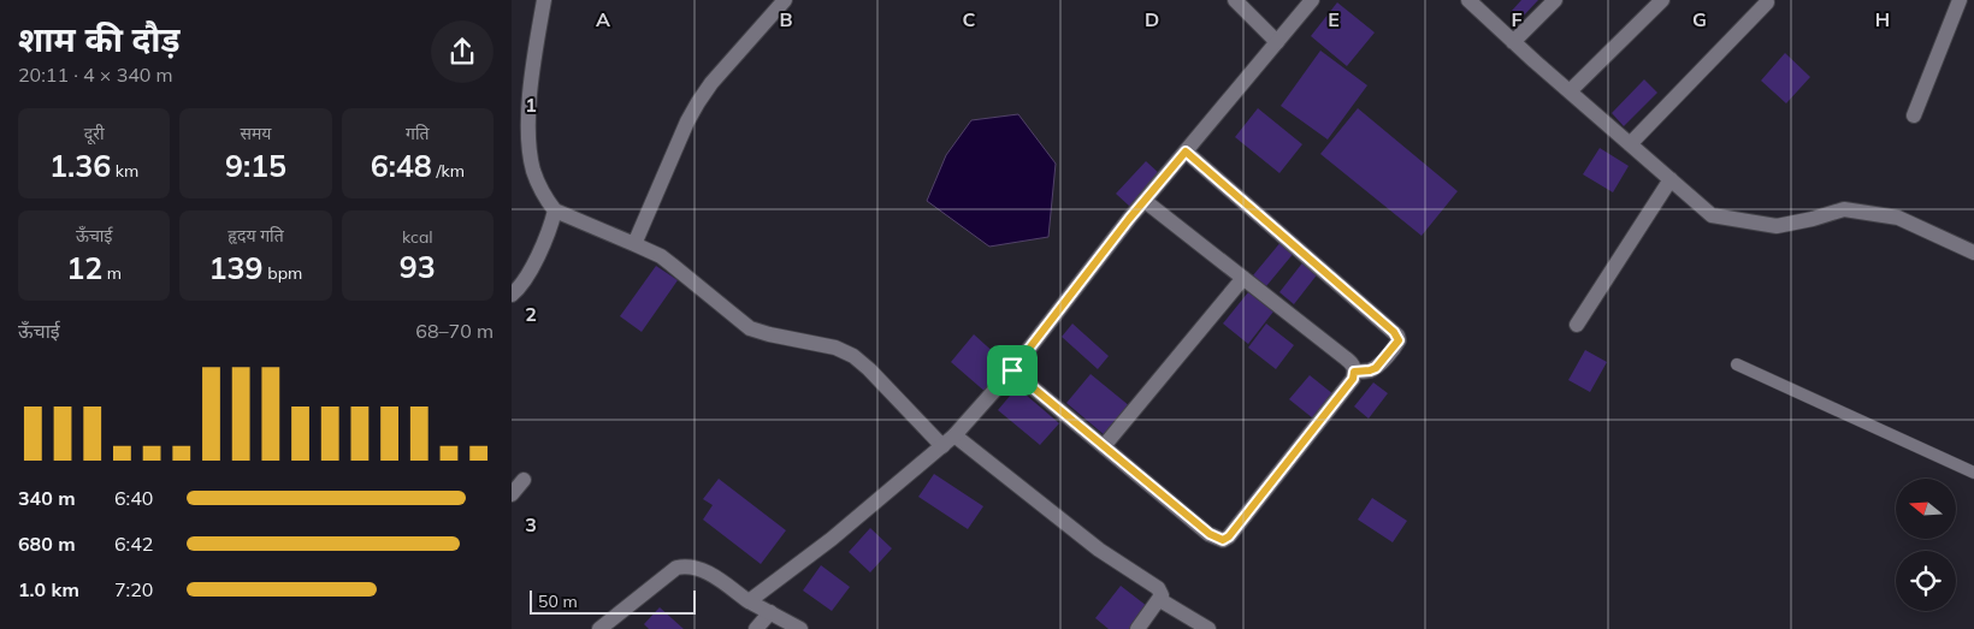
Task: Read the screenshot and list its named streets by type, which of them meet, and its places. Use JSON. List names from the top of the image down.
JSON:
{
  "scale_bar": "50 m",
  "north": "left",
  "page": {
    "heading": ["शाम की दौड़", "20:11 · 4 × 340 m"],
    "stats": [
      ["दूरी", "1.36 km"],
      ["समय", "9:15"],
      ["गति", "6:48 /km"],
      ["ऊँचाई", "12 m"],
      ["हृदय गति", "139 bpm"],
      ["kcal", "93"]
    ],
    "chart": ["ऊँचाई", "68–70 m"],
    "list": [
      {
        "name": "340 m",
        "note": "6:40"
      },
      {
        "name": "680 m",
        "note": "6:42"
      },
      {
        "name": "1.0 km",
        "note": "7:20"
      }
    ],
    "scale": "50 m"
  },
  "grid": {
    "columns": [
      "A",
      "B",
      "C",
      "D",
      "E",
      "F",
      "G",
      "H"
    ],
    "rows": ["1", "2", "3"]
  }
}
